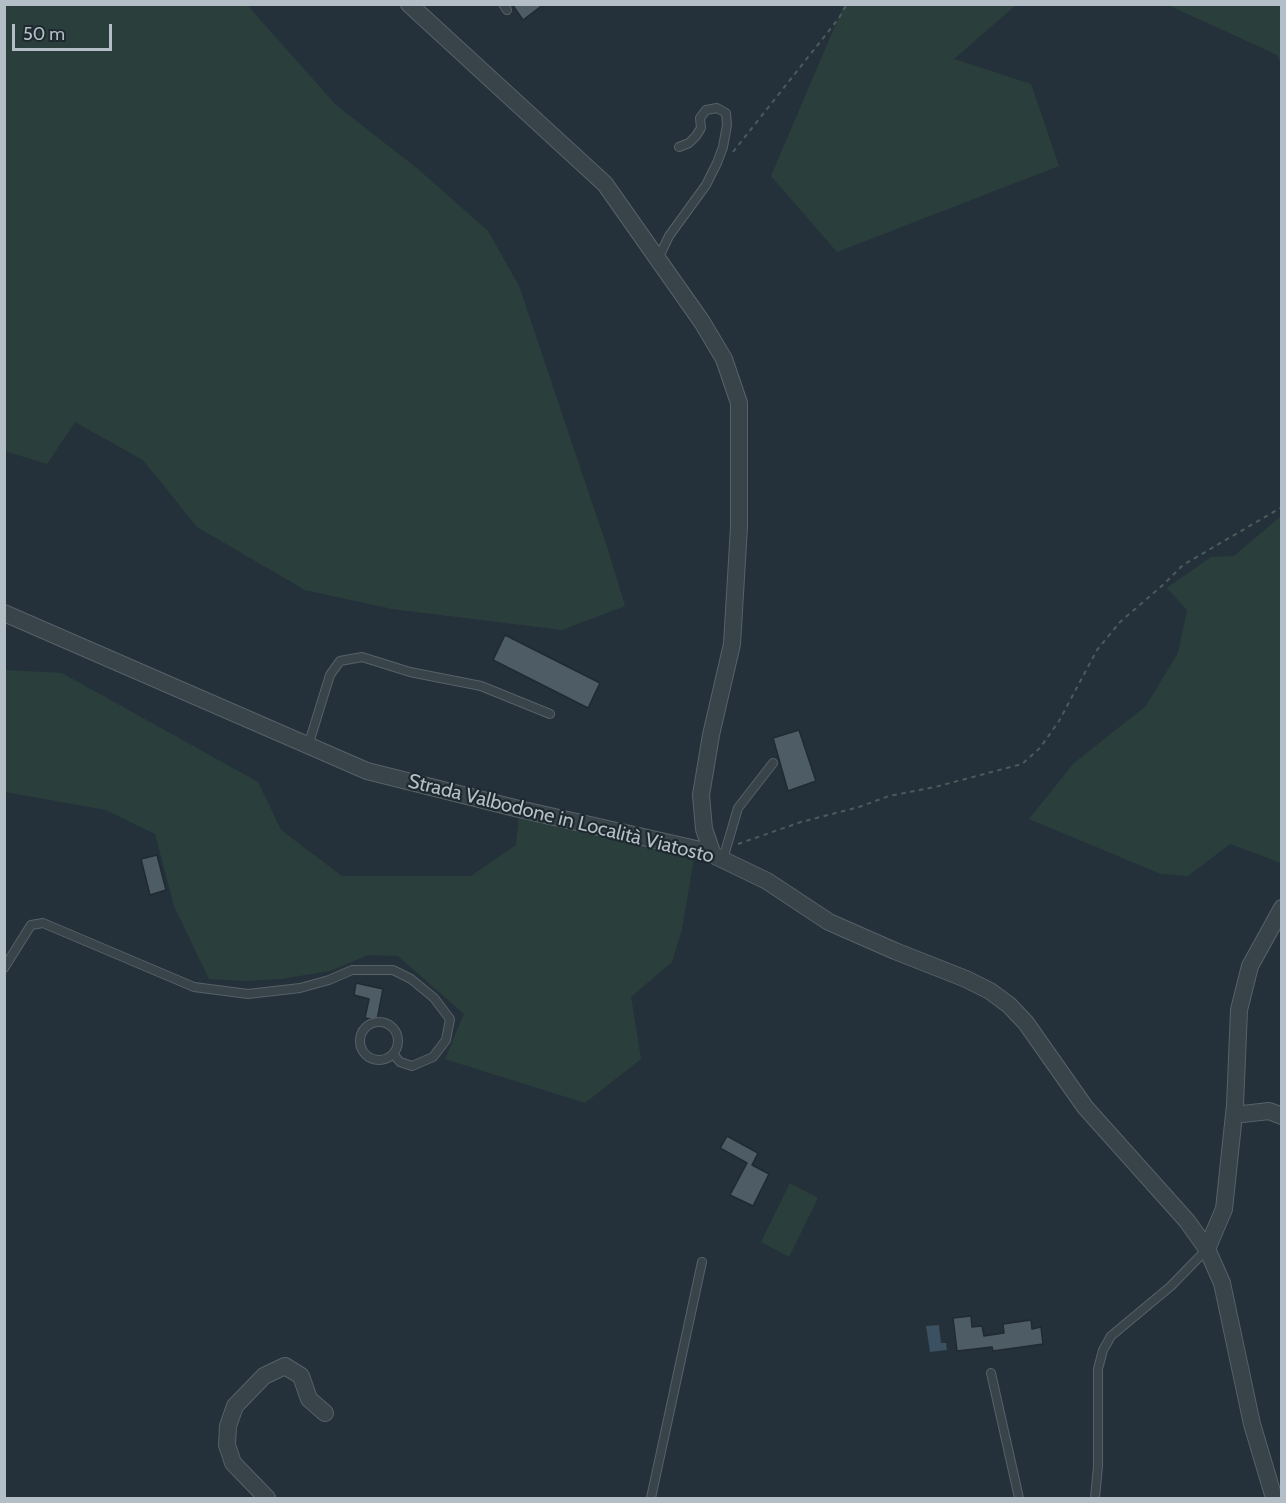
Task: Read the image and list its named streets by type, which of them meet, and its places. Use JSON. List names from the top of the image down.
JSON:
{
  "streets": {
    "street": ["Strada Valbodone in Località Viatosto"]
  },
  "scale_bar": "50 m"
}
